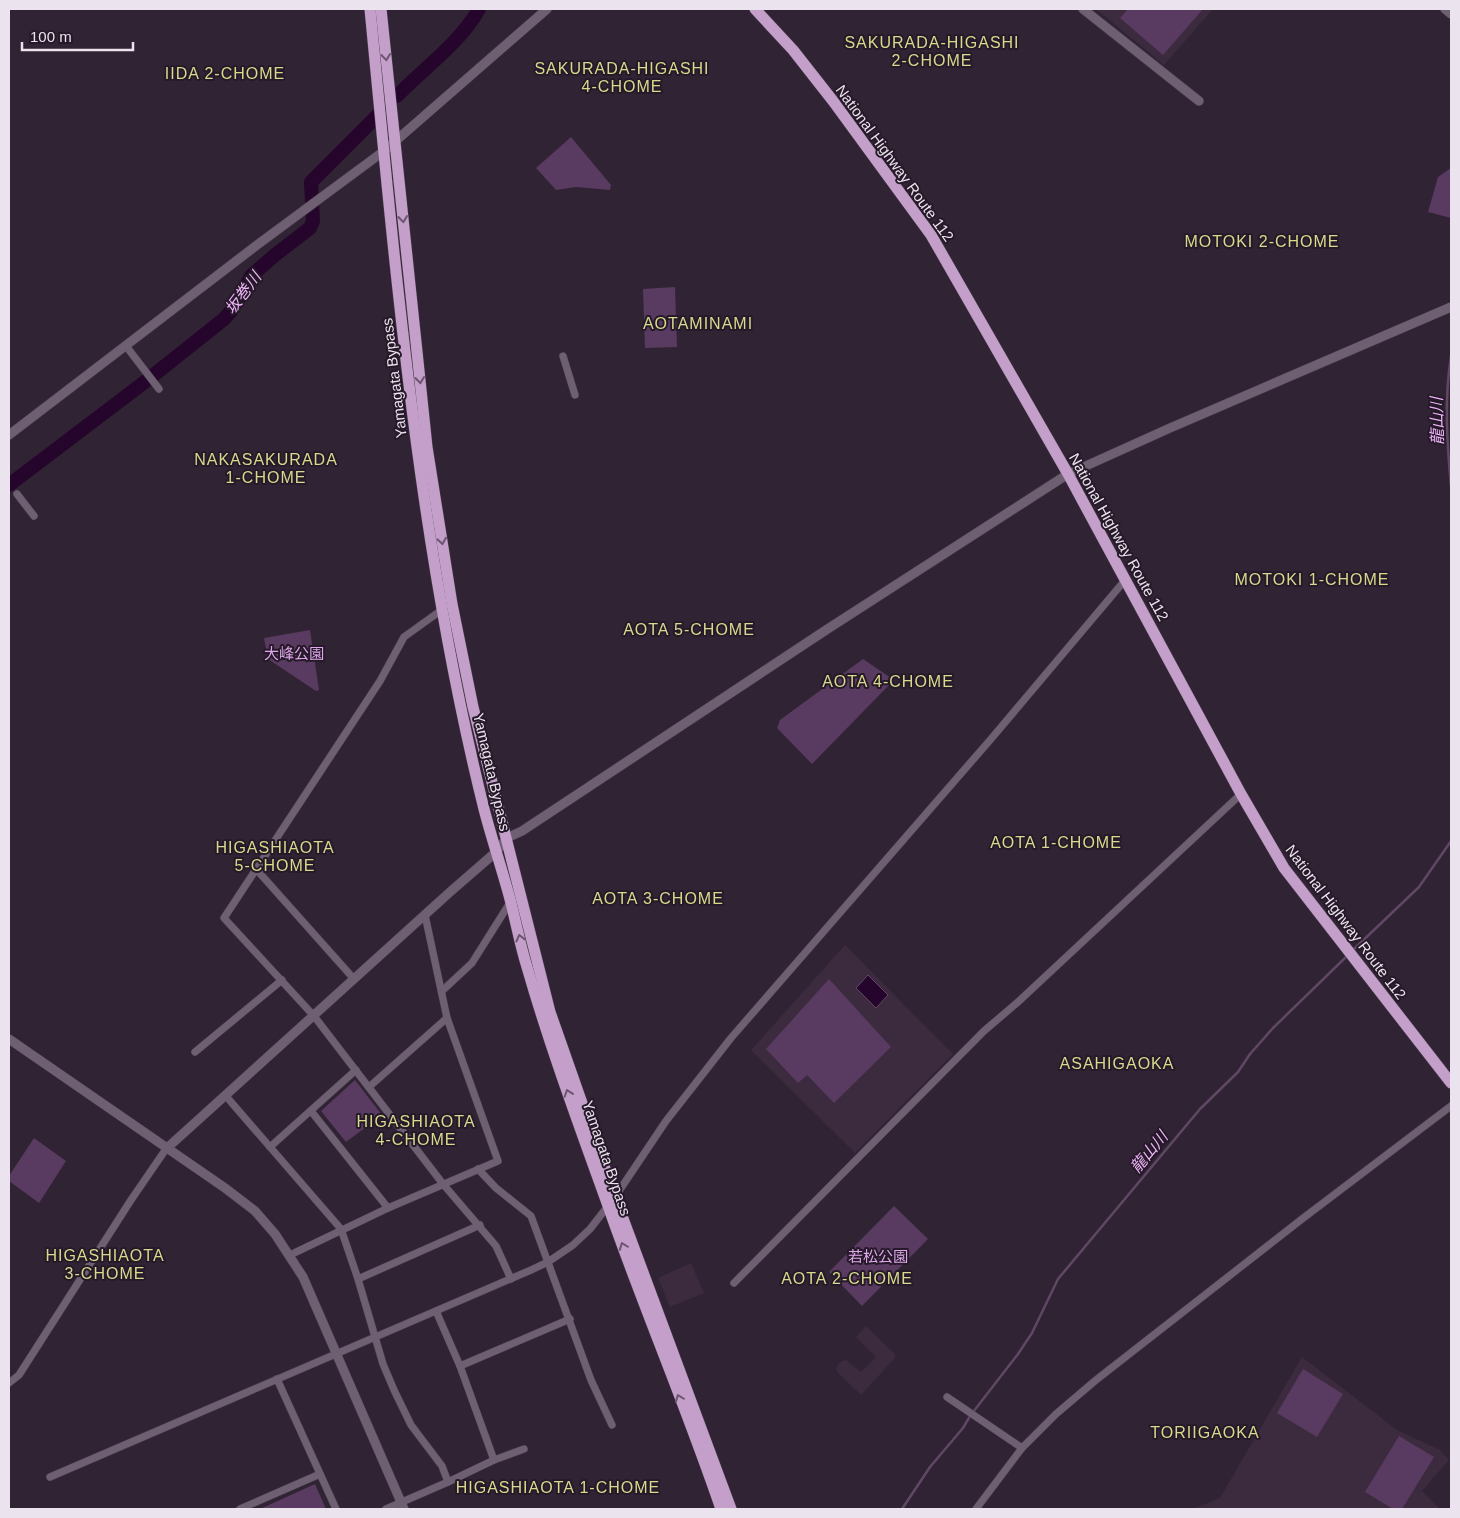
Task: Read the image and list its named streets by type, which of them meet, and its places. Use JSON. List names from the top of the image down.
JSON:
{
  "streets": {
    "highway": ["National Highway Route 112", "Yamagata Bypass"]
  },
  "districts": [
    "SAKURADA-HIGASHI 2-CHOME",
    "SAKURADA-HIGASHI 4-CHOME",
    "IIDA 2-CHOME",
    "MOTOKI 2-CHOME",
    "AOTAMINAMI",
    "NAKASAKURADA 1-CHOME",
    "MOTOKI 1-CHOME",
    "AOTA 5-CHOME",
    "AOTA 4-CHOME",
    "AOTA 1-CHOME",
    "HIGASHIAOTA 5-CHOME",
    "AOTA 3-CHOME",
    "ASAHIGAOKA",
    "HIGASHIAOTA 4-CHOME",
    "HIGASHIAOTA 3-CHOME",
    "AOTA 2-CHOME",
    "TORIIGAOKA",
    "HIGASHIAOTA 1-CHOME"
  ],
  "water": ["坂巻川", "龍山川"],
  "parks": ["大峰公園", "若松公園"],
  "scale_bar": "100 m"
}
